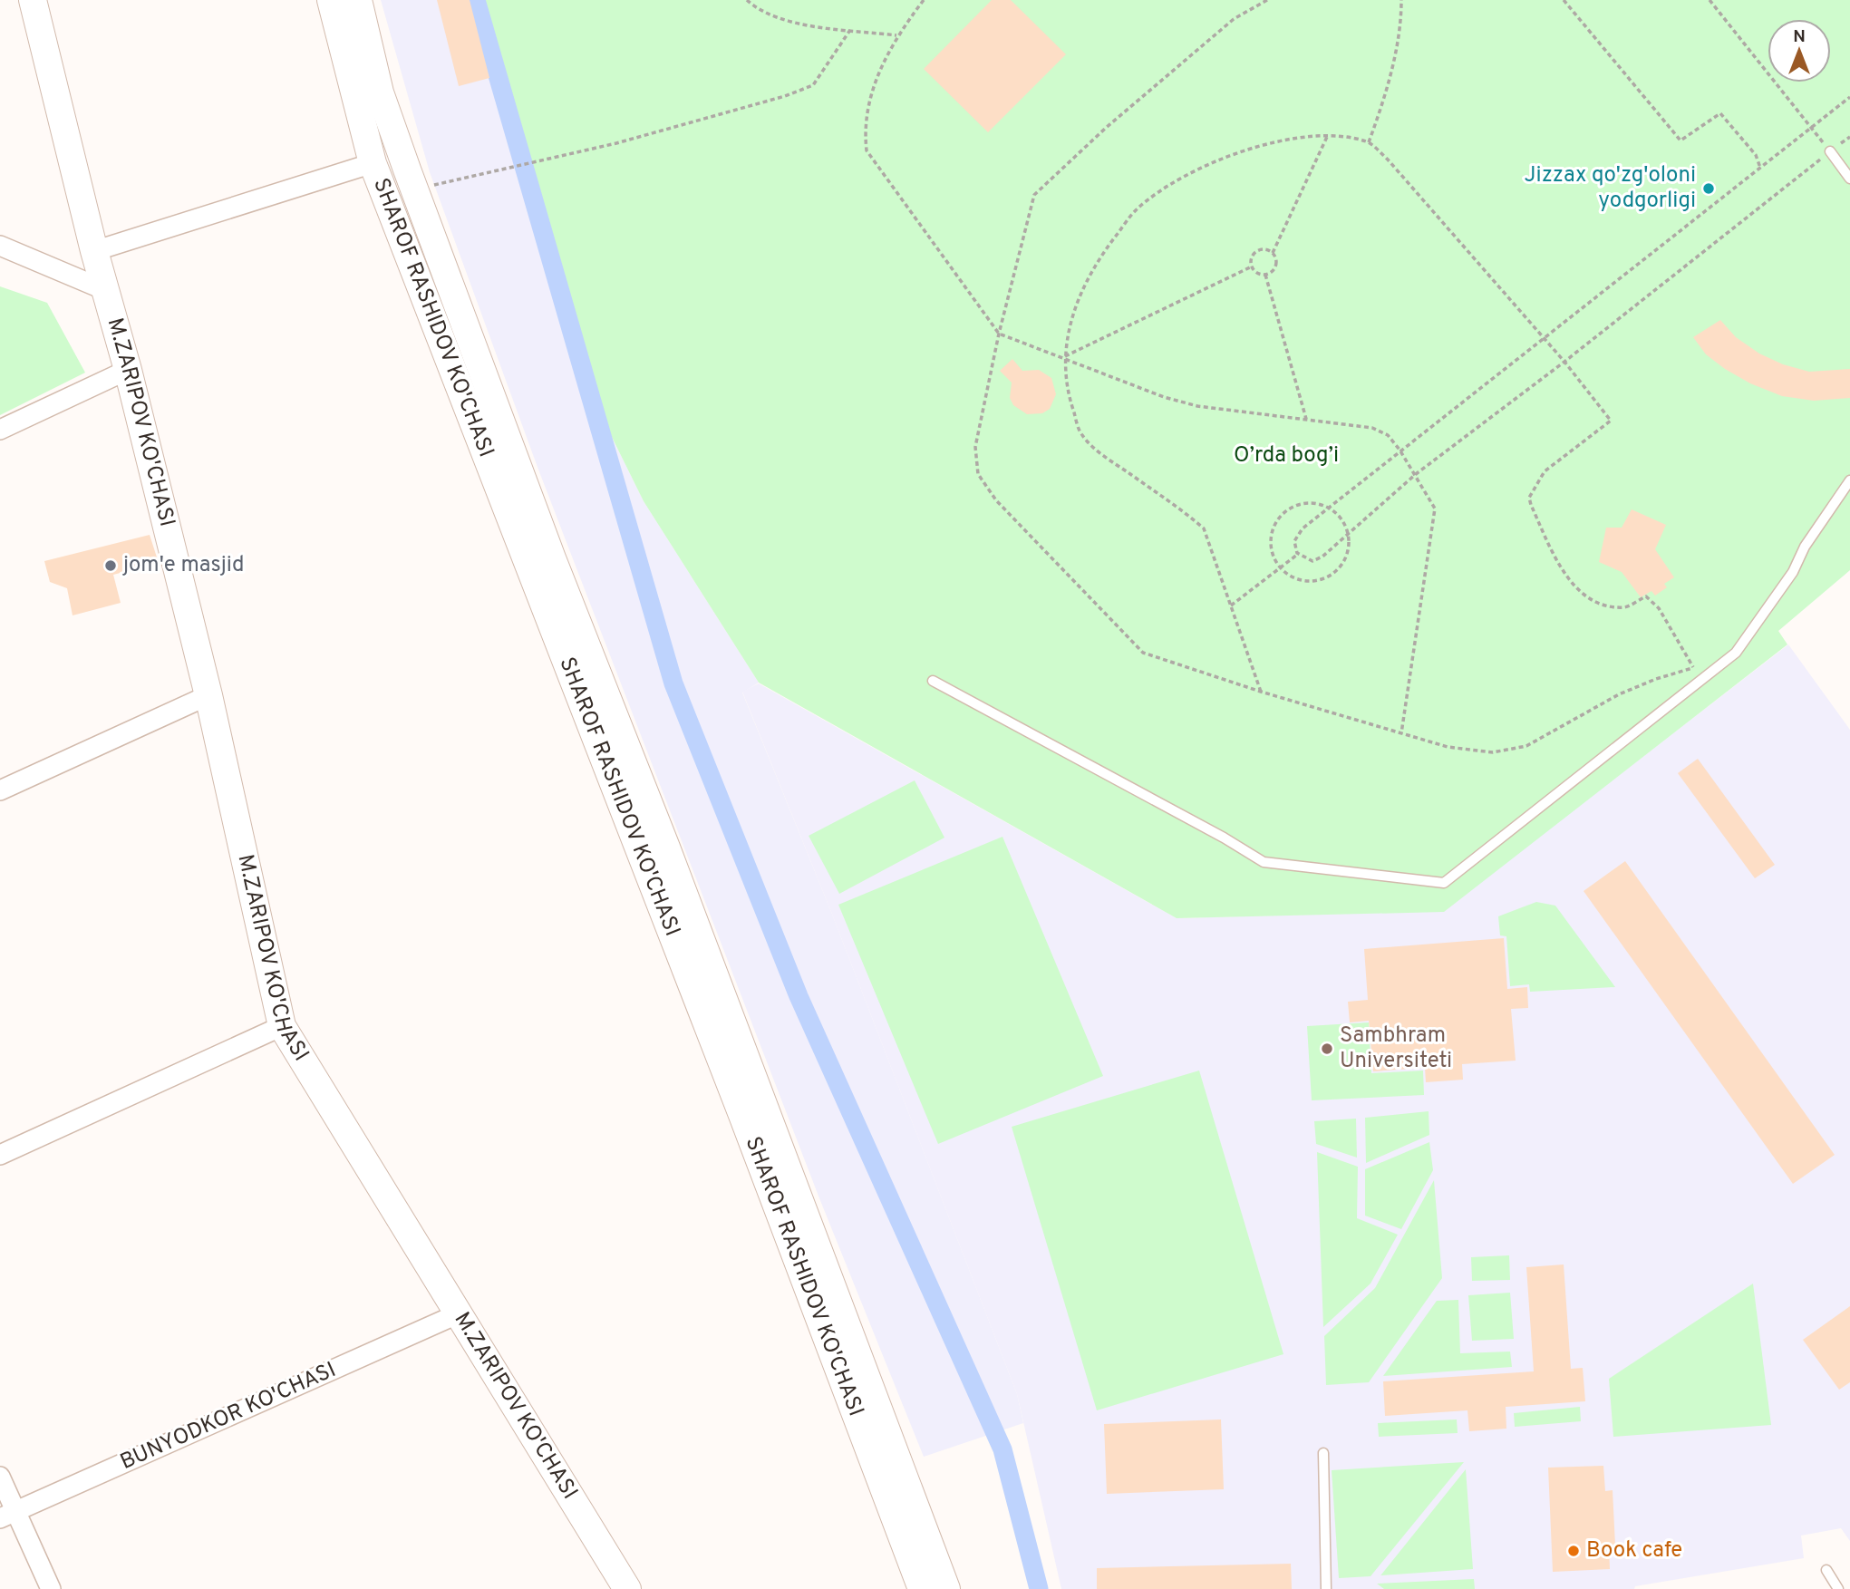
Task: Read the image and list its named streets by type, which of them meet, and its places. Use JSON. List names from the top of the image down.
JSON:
{
  "streets": {
    "street": ["SHAROF RASHIDOV KO'CHASI", "M.ZARIPOV KO'CHASI", "BUNYODKOR KO'CHASI"]
  },
  "crossings": [
    ["M.ZARIPOV KO'CHASI", "BUNYODKOR KO'CHASI"]
  ],
  "parks": ["O’rda bog’i"],
  "places": [
    "Jizzax qo'zg'oloni yodgorligi",
    "jom'e masjid",
    "Sambhram Universiteti",
    "Book cafe"
  ],
  "north": "top"
}
